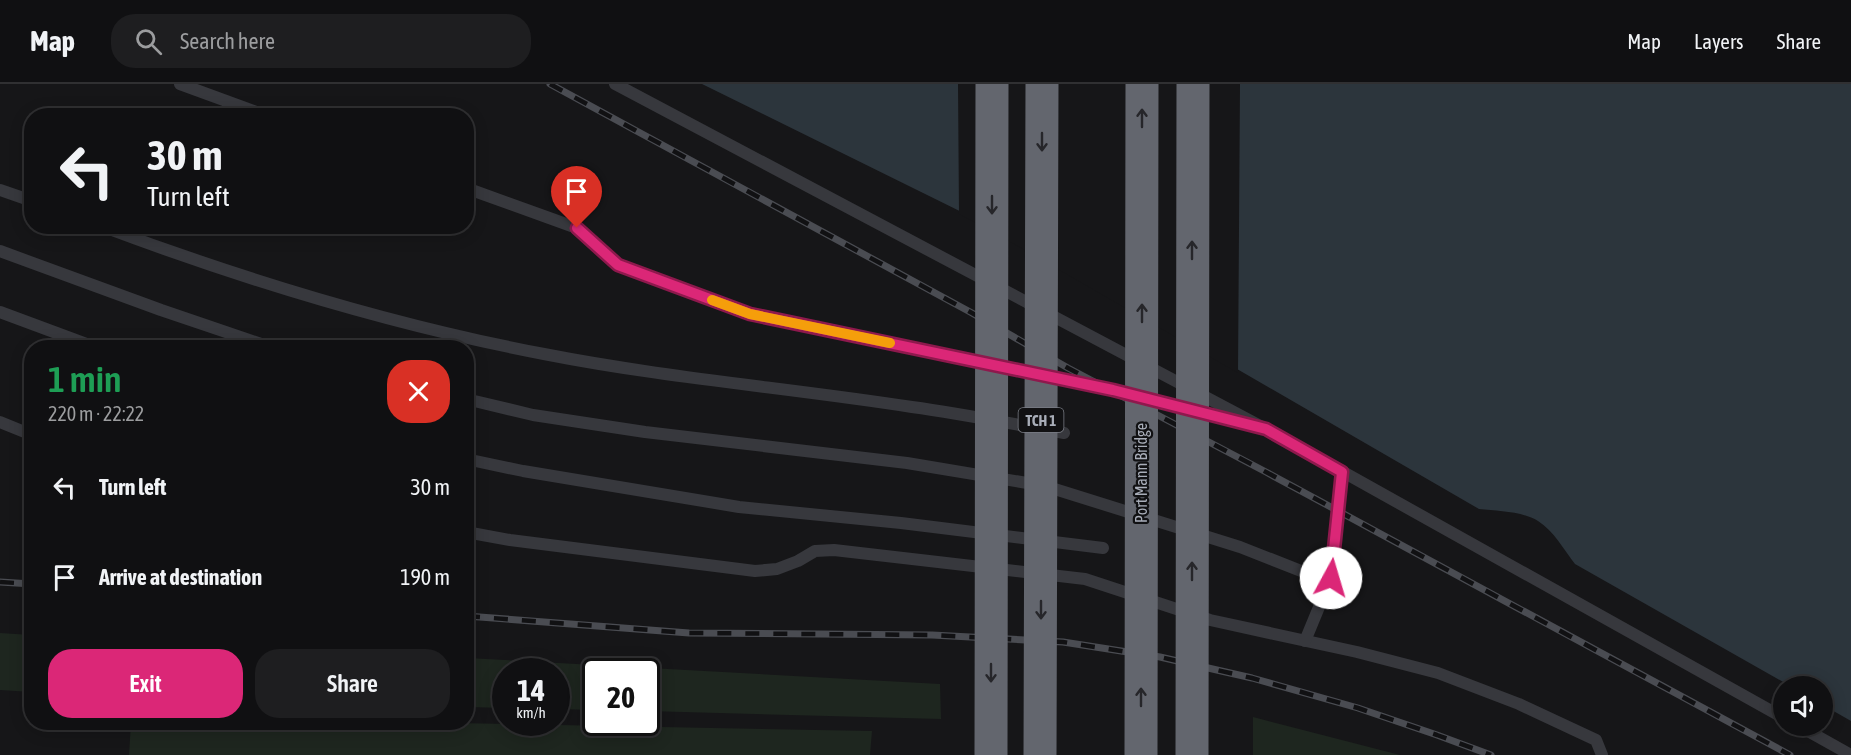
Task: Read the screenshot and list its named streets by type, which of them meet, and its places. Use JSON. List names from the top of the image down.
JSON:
{
  "streets": {
    "highway": ["TCH 1", "Port Mann Bridge"]
  },
  "page": {
    "header": "Map",
    "search": "Search here",
    "nav": ["Map", "Layers", "Share"],
    "turn": ["30 m", "Turn left"],
    "heading": ["1 min", "220 m · 22:22"],
    "list": [
      {
        "name": "Turn left",
        "value": "30 m"
      },
      {
        "name": "Arrive at destination",
        "value": "190 m"
      }
    ],
    "buttons": ["Exit", "Share"],
    "speed": "14 km/h",
    "limit": "20"
  }
}
